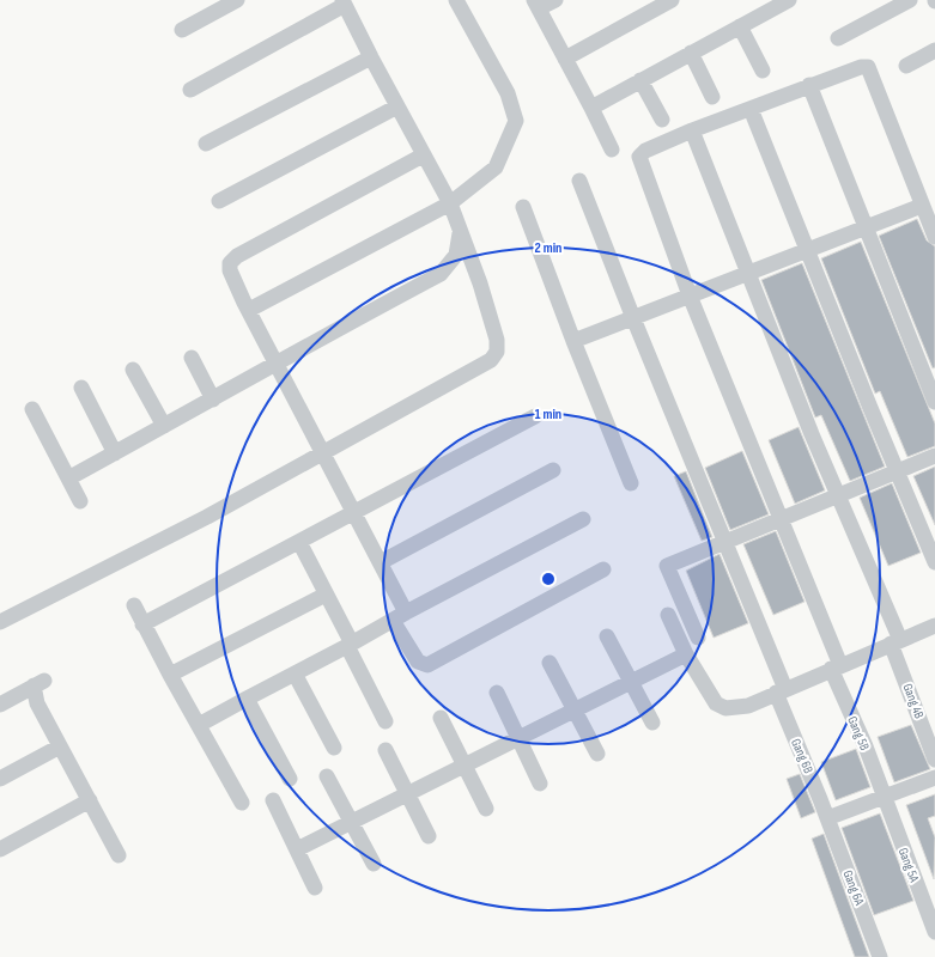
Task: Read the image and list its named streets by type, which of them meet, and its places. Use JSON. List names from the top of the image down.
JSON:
{
  "streets": {
    "street": [
      "Gang 4B",
      "Gang 5B",
      "Gang 6B",
      "Gang 5A",
      "Gang 6A"
    ]
  },
  "crossings": [
    ["Gang 4B", "Gang 5B"],
    ["Gang 5B", "Gang 5A"],
    ["Gang 6B", "Gang 6A"]
  ],
  "rings": ["2 min", "1 min"]
}
